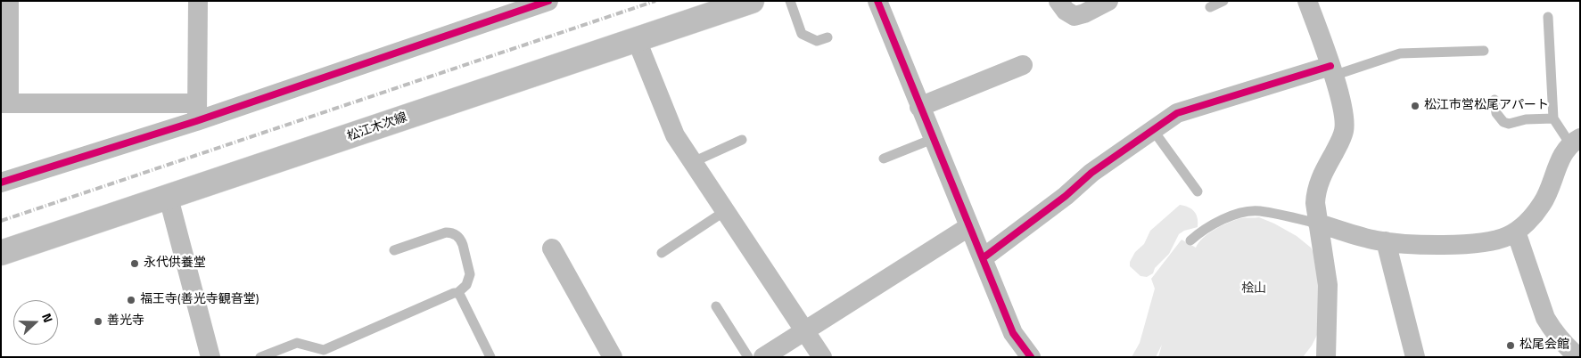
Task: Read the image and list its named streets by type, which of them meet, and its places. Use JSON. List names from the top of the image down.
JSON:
{
  "streets": {
    "main road": ["松江木次線"]
  },
  "parks": ["桧山"],
  "places": [
    "松江市営松尾アパート",
    "永代供養堂",
    "福王寺(善光寺観音堂)",
    "善光寺",
    "松尾会館"
  ],
  "north": "right"
}
